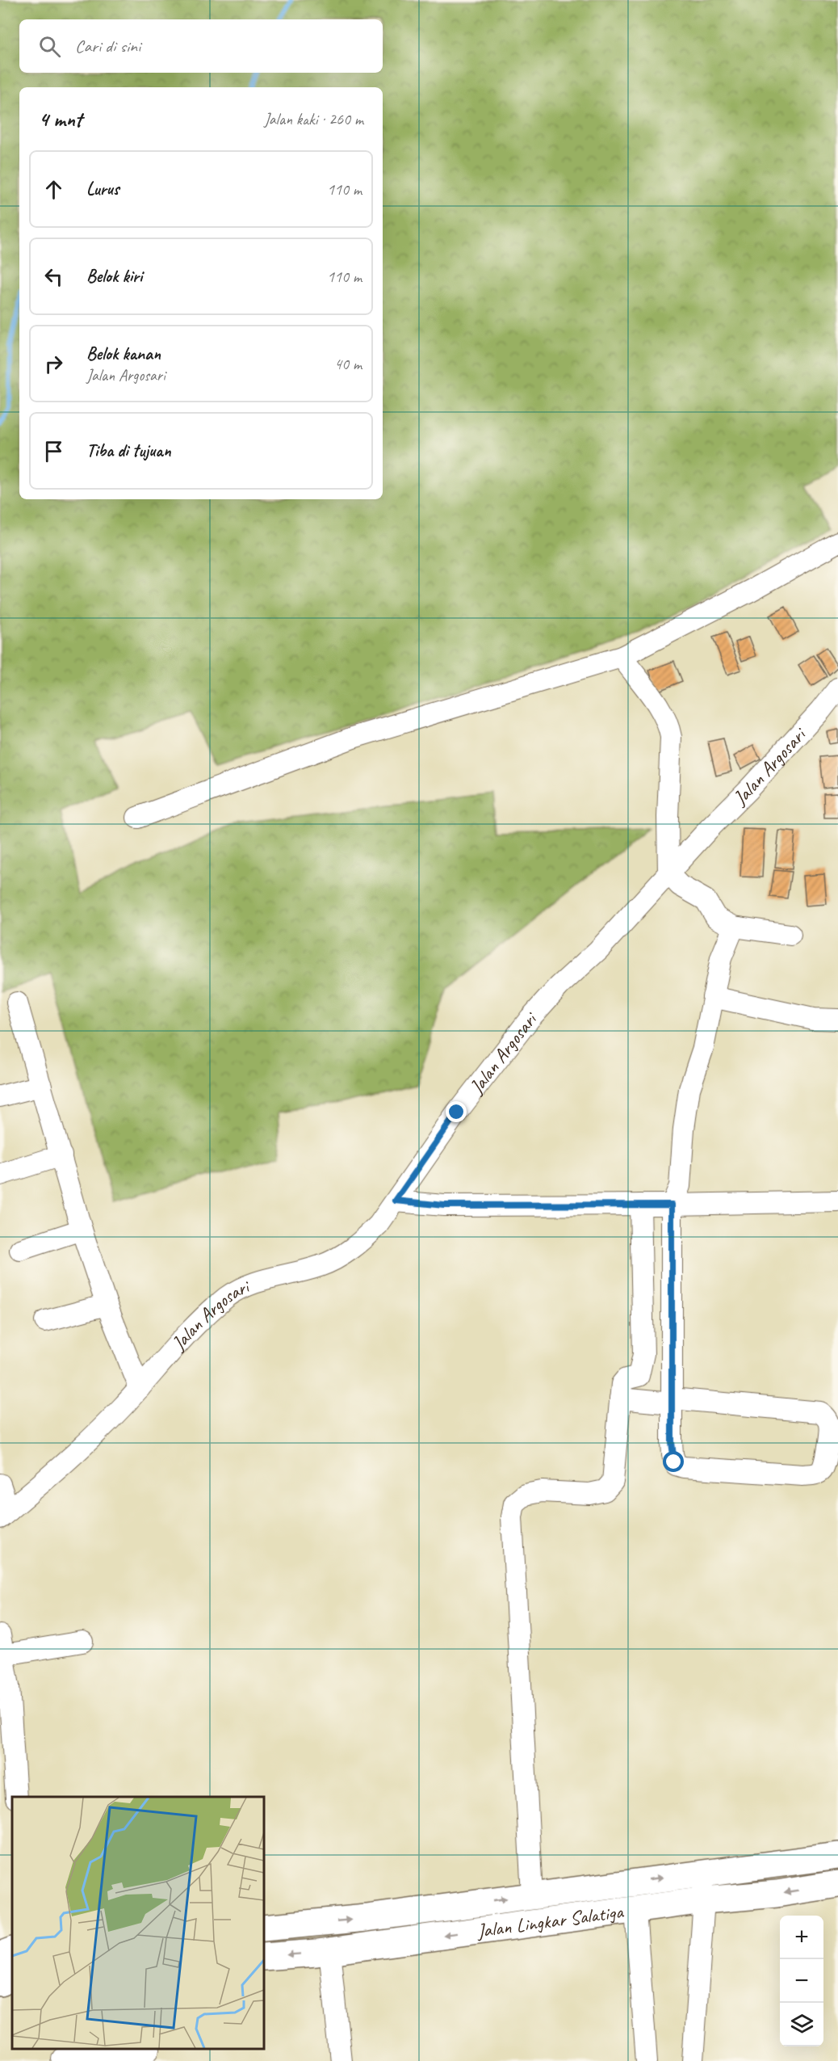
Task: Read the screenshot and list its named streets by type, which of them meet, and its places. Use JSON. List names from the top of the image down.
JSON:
{
  "streets": {
    "highway": ["Jalan Lingkar Salatiga"],
    "street": ["Jalan Argosari"]
  },
  "page": {
    "search": "Cari di sini",
    "heading": ["4 mnt", "Jalan kaki · 260 m"],
    "list": [
      ["Lurus", "110 m"],
      ["Belok kiri", "110 m"],
      ["Belok kanan", "Jalan Argosari", "40 m"],
      "Tiba di tujuan"
    ],
    "map_buttons": ["+", "−"]
  }
}
